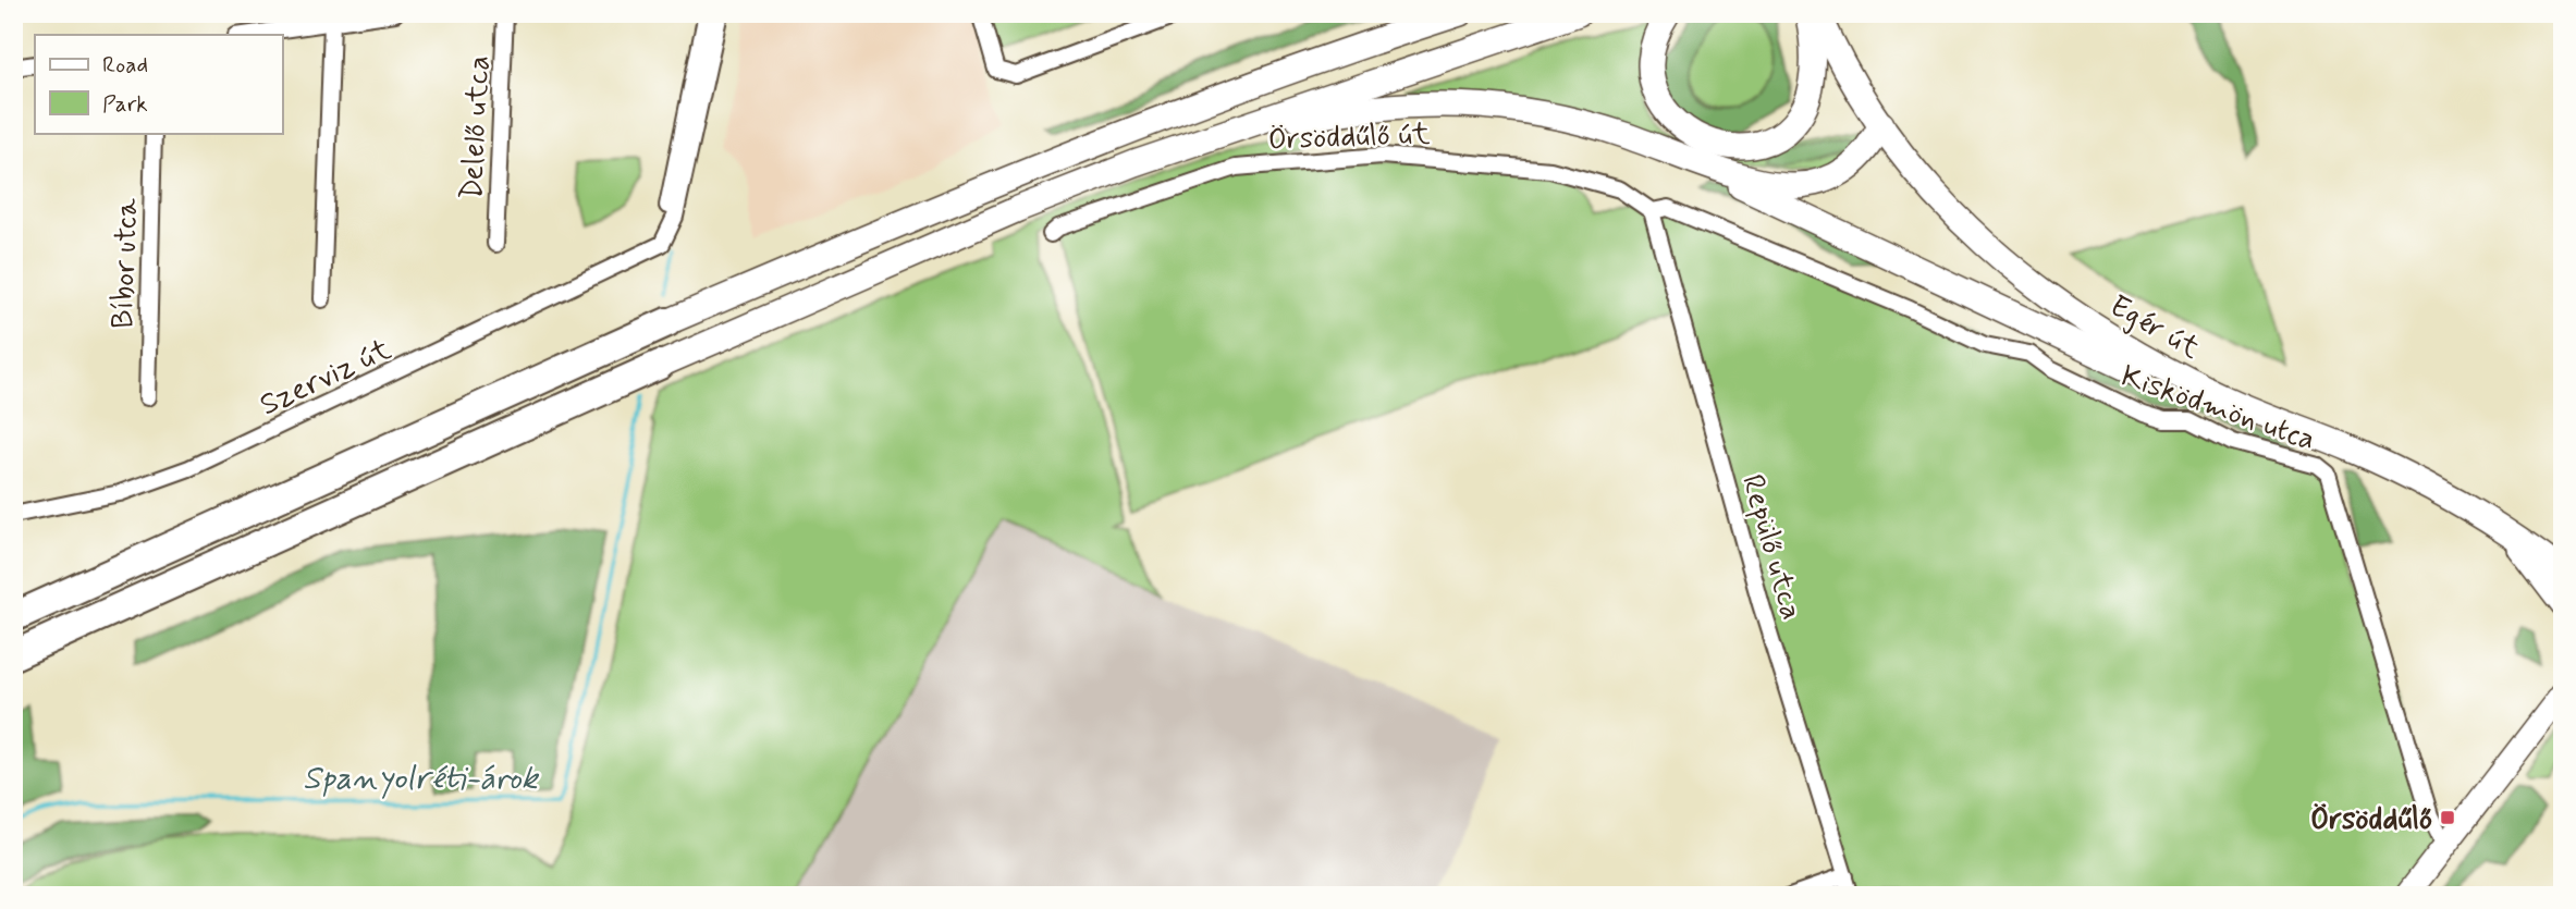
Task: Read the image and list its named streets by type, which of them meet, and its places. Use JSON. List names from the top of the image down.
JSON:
{
  "streets": {
    "main road": ["Egér út"],
    "street": [
      "Delelő utca",
      "Örsöddűlő út",
      "Bíbor utca",
      "Szerviz út",
      "Kisködmön utca",
      "Repülő utca"
    ]
  },
  "crossings": [
    ["Örsöddűlő út", "Kisködmön utca"],
    ["Örsöddűlő út", "Repülő utca"],
    ["Kisködmön utca", "Repülő utca"]
  ],
  "water": ["Spanyolréti-árok"],
  "places": {
    "transit": ["Örsöddűlő"]
  },
  "legend": ["Road", "Park"]
}
